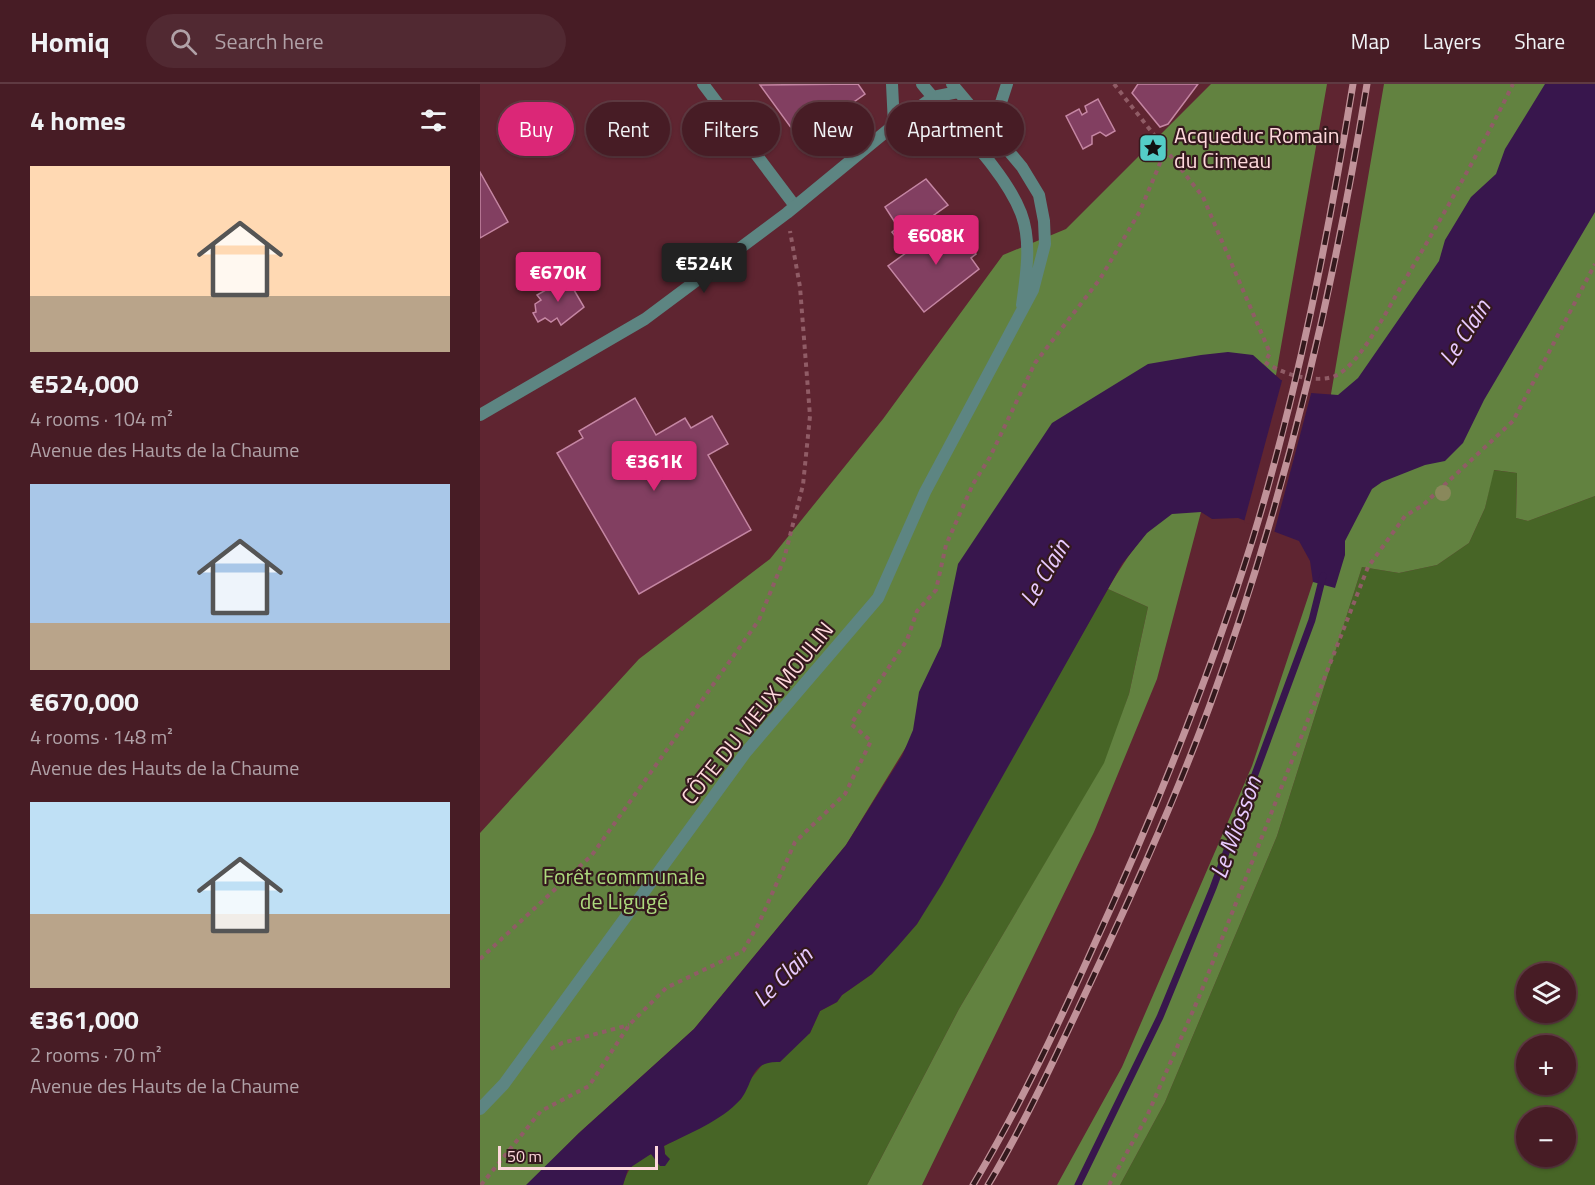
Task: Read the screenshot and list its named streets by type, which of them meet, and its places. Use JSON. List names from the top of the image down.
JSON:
{
  "streets": {
    "street": ["CÔTE DU VIEUX MOULIN"]
  },
  "water": ["Le Clain", "Le Miosson"],
  "parks": ["Forêt communale de Ligugé"],
  "places": {
    "place": ["Acqueduc Romain du Cimeau"]
  },
  "scale_bar": "50 m",
  "page": {
    "header": "Homiq",
    "search": "Search here",
    "nav": ["Map", "Layers", "Share"],
    "heading": "4 homes",
    "chip": [
      "Buy",
      "Rent",
      "Filters",
      "New",
      "Apartment"
    ],
    "list": [
      {
        "name": "€524,000",
        "note": "4 rooms · 104 m² · Avenue des Hauts de la Chaume"
      },
      {
        "name": "€670,000",
        "note": "4 rooms · 148 m² · Avenue des Hauts de la Chaume"
      },
      {
        "name": "€361,000",
        "note": "2 rooms · 70 m² · Avenue des Hauts de la Chaume"
      }
    ],
    "price": [
      "€608K",
      "€524K",
      "€670K",
      "€361K"
    ],
    "map_buttons": ["+", "−"],
    "scale": "50 m"
  }
}
